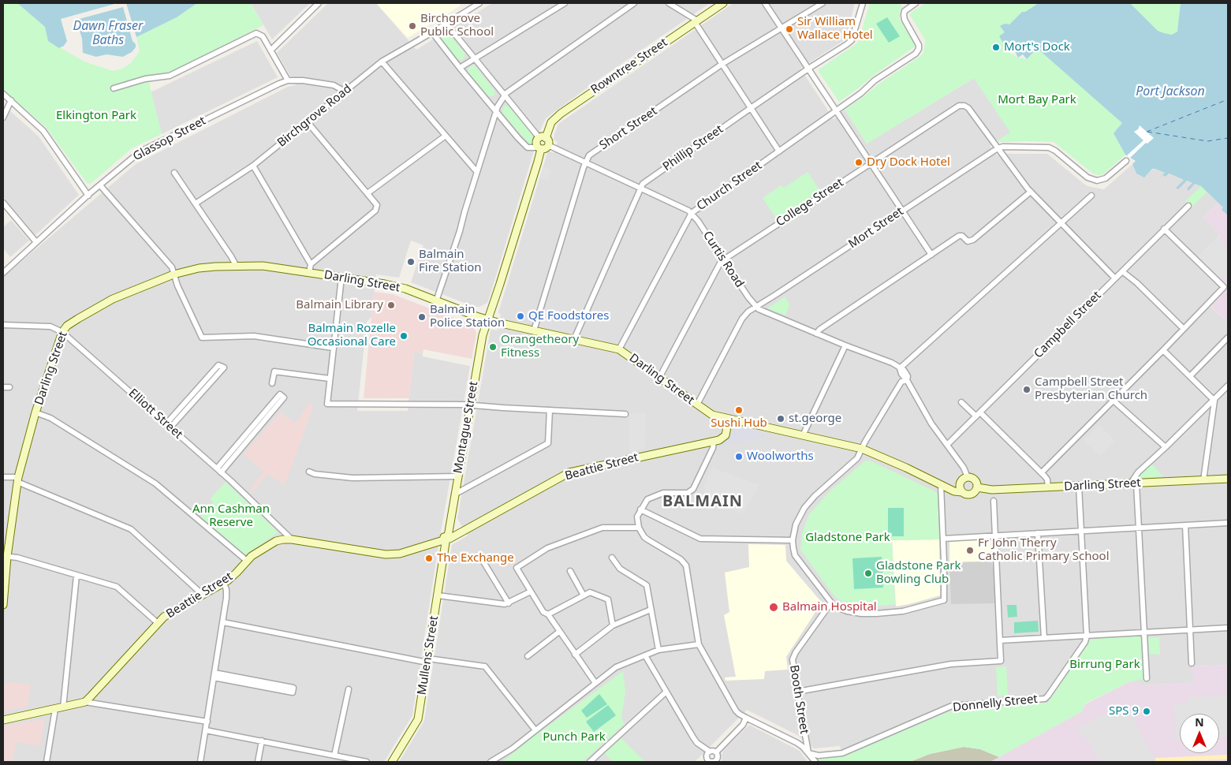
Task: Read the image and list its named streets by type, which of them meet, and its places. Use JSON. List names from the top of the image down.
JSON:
{
  "streets": {
    "street": [
      "Rowntree Street",
      "Birchgrove Road",
      "Short Street",
      "Glassop Street",
      "Phillip Street",
      "Church Street",
      "College Street",
      "Mort Street",
      "Curtis Road",
      "Darling Street",
      "Campbell Street",
      "Elliott Street",
      "Montague Street",
      "Beattie Street",
      "Mullens Street",
      "Booth Street",
      "Donnelly Street"
    ]
  },
  "crossings": [
    ["Rowntree Street", "Curtis Road"],
    ["Birchgrove Road", "Glassop Street"],
    ["Short Street", "Curtis Road"],
    ["Short Street", "Darling Street"],
    ["Phillip Street", "Curtis Road"],
    ["Phillip Street", "Darling Street"],
    ["Church Street", "Curtis Road"],
    ["Church Street", "Darling Street"],
    ["College Street", "Mort Street"],
    ["College Street", "Curtis Road"],
    ["College Street", "Darling Street"],
    ["Mort Street", "Curtis Road"],
    ["Mort Street", "Darling Street"],
    ["Darling Street", "Elliott Street"],
    ["Darling Street", "Montague Street"],
    ["Darling Street", "Beattie Street"],
    ["Elliott Street", "Beattie Street"],
    ["Montague Street", "Beattie Street"],
    ["Montague Street", "Mullens Street"],
    ["Beattie Street", "Mullens Street"],
    ["Booth Street", "Donnelly Street"]
  ],
  "districts": ["BALMAIN"],
  "water": ["Dawn Fraser Baths", "Port Jackson"],
  "parks": [
    "Mort Bay Park",
    "Elkington Park",
    "Ann Cashman Reserve",
    "Gladstone Park",
    "Birrung Park",
    "Punch Park"
  ],
  "places": [
    "Birchgrove Public School",
    "Sir William Wallace Hotel",
    "Mort's Dock",
    "Dry Dock Hotel",
    "Balmain Fire Station",
    "Balmain Library",
    "QE Foodstores",
    "Balmain Police Station",
    "Balmain Rozelle Occasional Care",
    "Orangetheory Fitness",
    "Campbell Street Presbyterian Church",
    "Sushi Hub",
    "st.george",
    "Woolworths",
    "Fr John Therry Catholic Primary School",
    "The Exchange",
    "Gladstone Park Bowling Club",
    "Balmain Hospital",
    "SPS 9"
  ],
  "north": "top"
}
